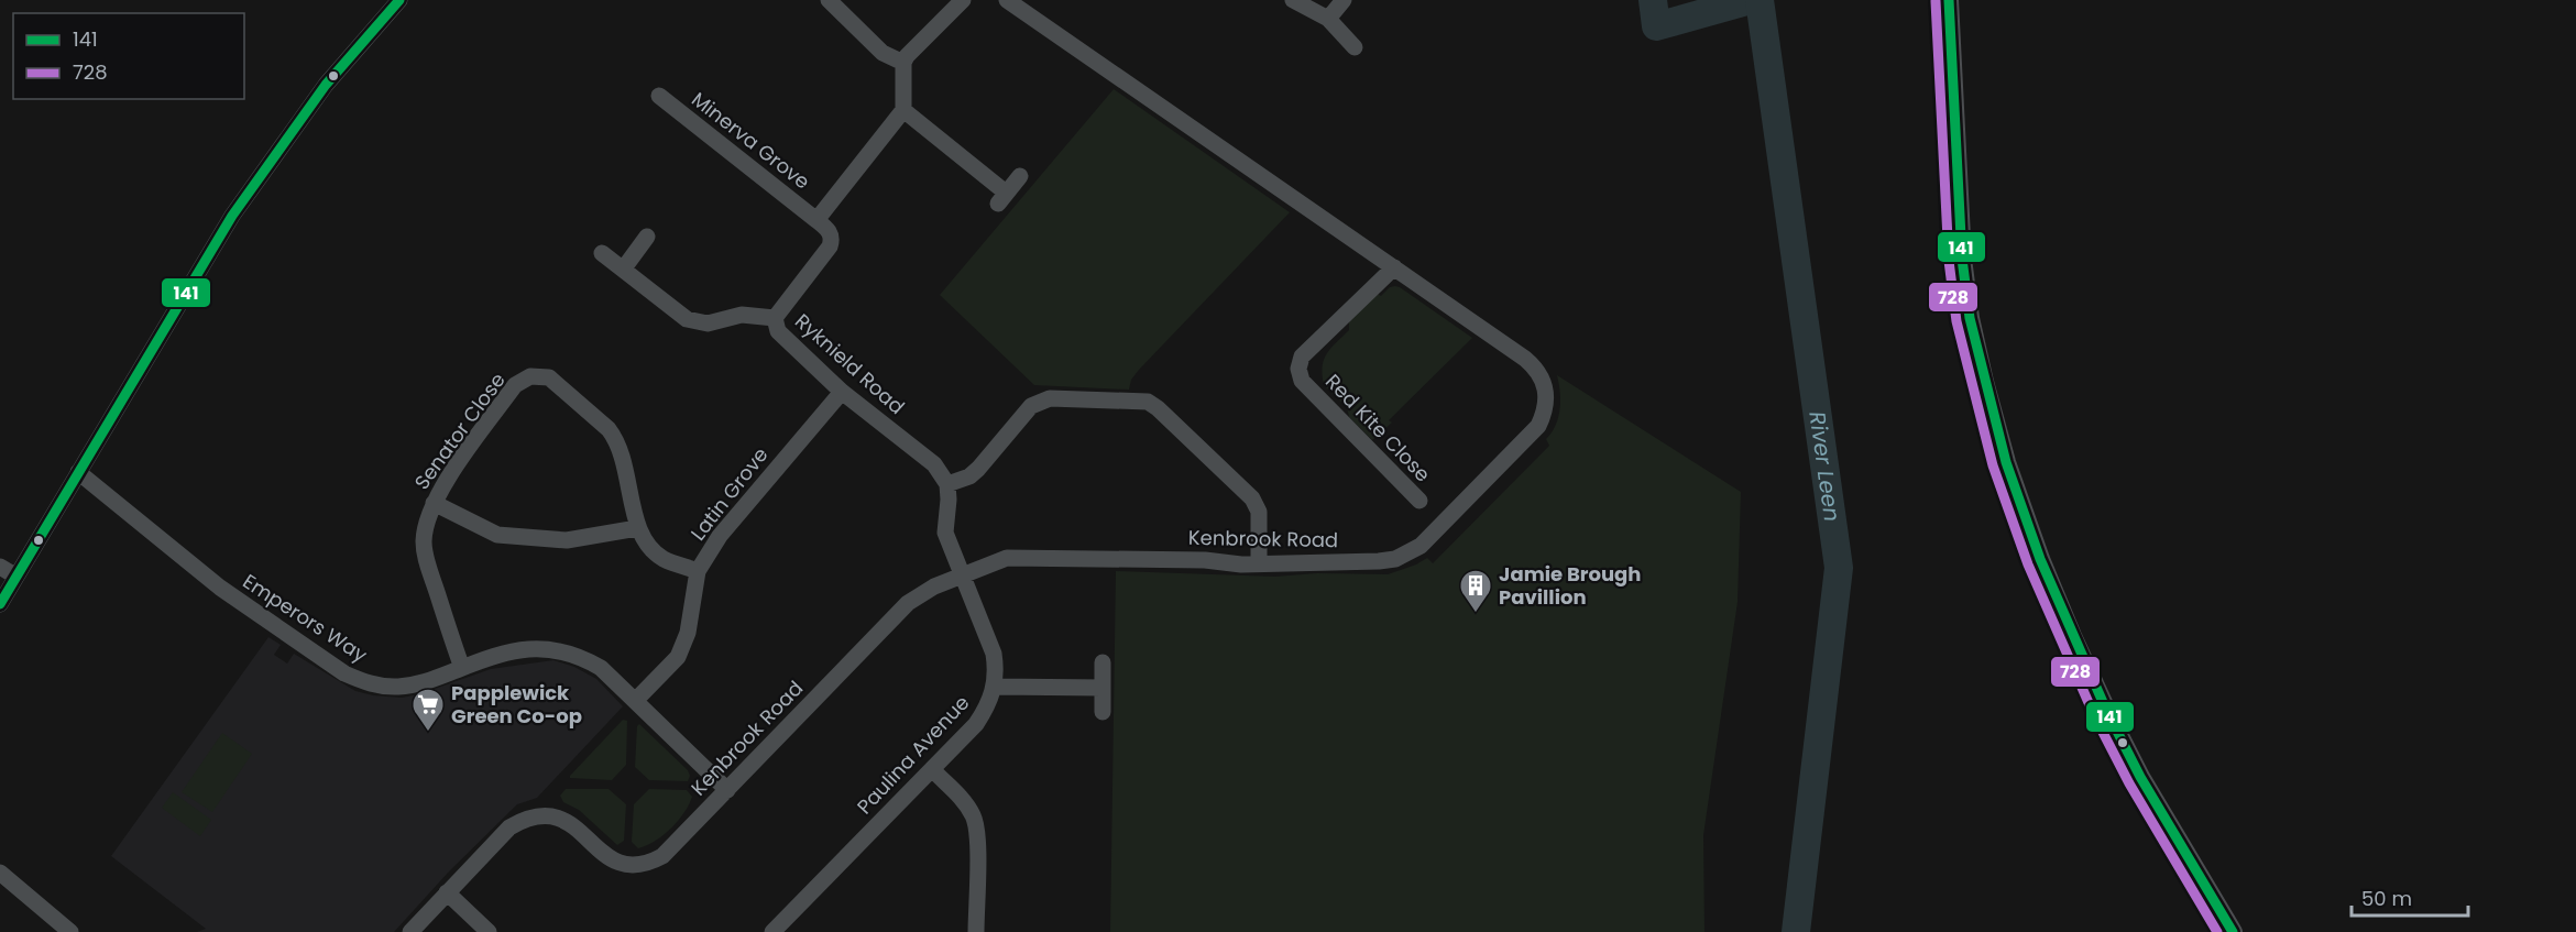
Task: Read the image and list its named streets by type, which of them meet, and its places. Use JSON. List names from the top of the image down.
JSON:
{
  "streets": {
    "street": [
      "Minerva Grove",
      "Ryknield Road",
      "Red Kite Close",
      "Senator Close",
      "Latin Grove",
      "Kenbrook Road",
      "Emperors Way",
      "Paulina Avenue"
    ]
  },
  "crossings": [
    ["Minerva Grove", "Ryknield Road"],
    ["Ryknield Road", "Latin Grove"],
    ["Red Kite Close", "Kenbrook Road"],
    ["Senator Close", "Latin Grove"],
    ["Senator Close", "Emperors Way"],
    ["Latin Grove", "Emperors Way"],
    ["Kenbrook Road", "Emperors Way"],
    ["Kenbrook Road", "Paulina Avenue"]
  ],
  "water": ["River Leen"],
  "places": {
    "building": ["Jamie Brough Pavillion"],
    "supermarket": ["Papplewick Green Co-op"]
  },
  "lines": ["transit line 141", "transit line 728"],
  "legend": ["141", "728"],
  "scale_bar": "50 m"
}
